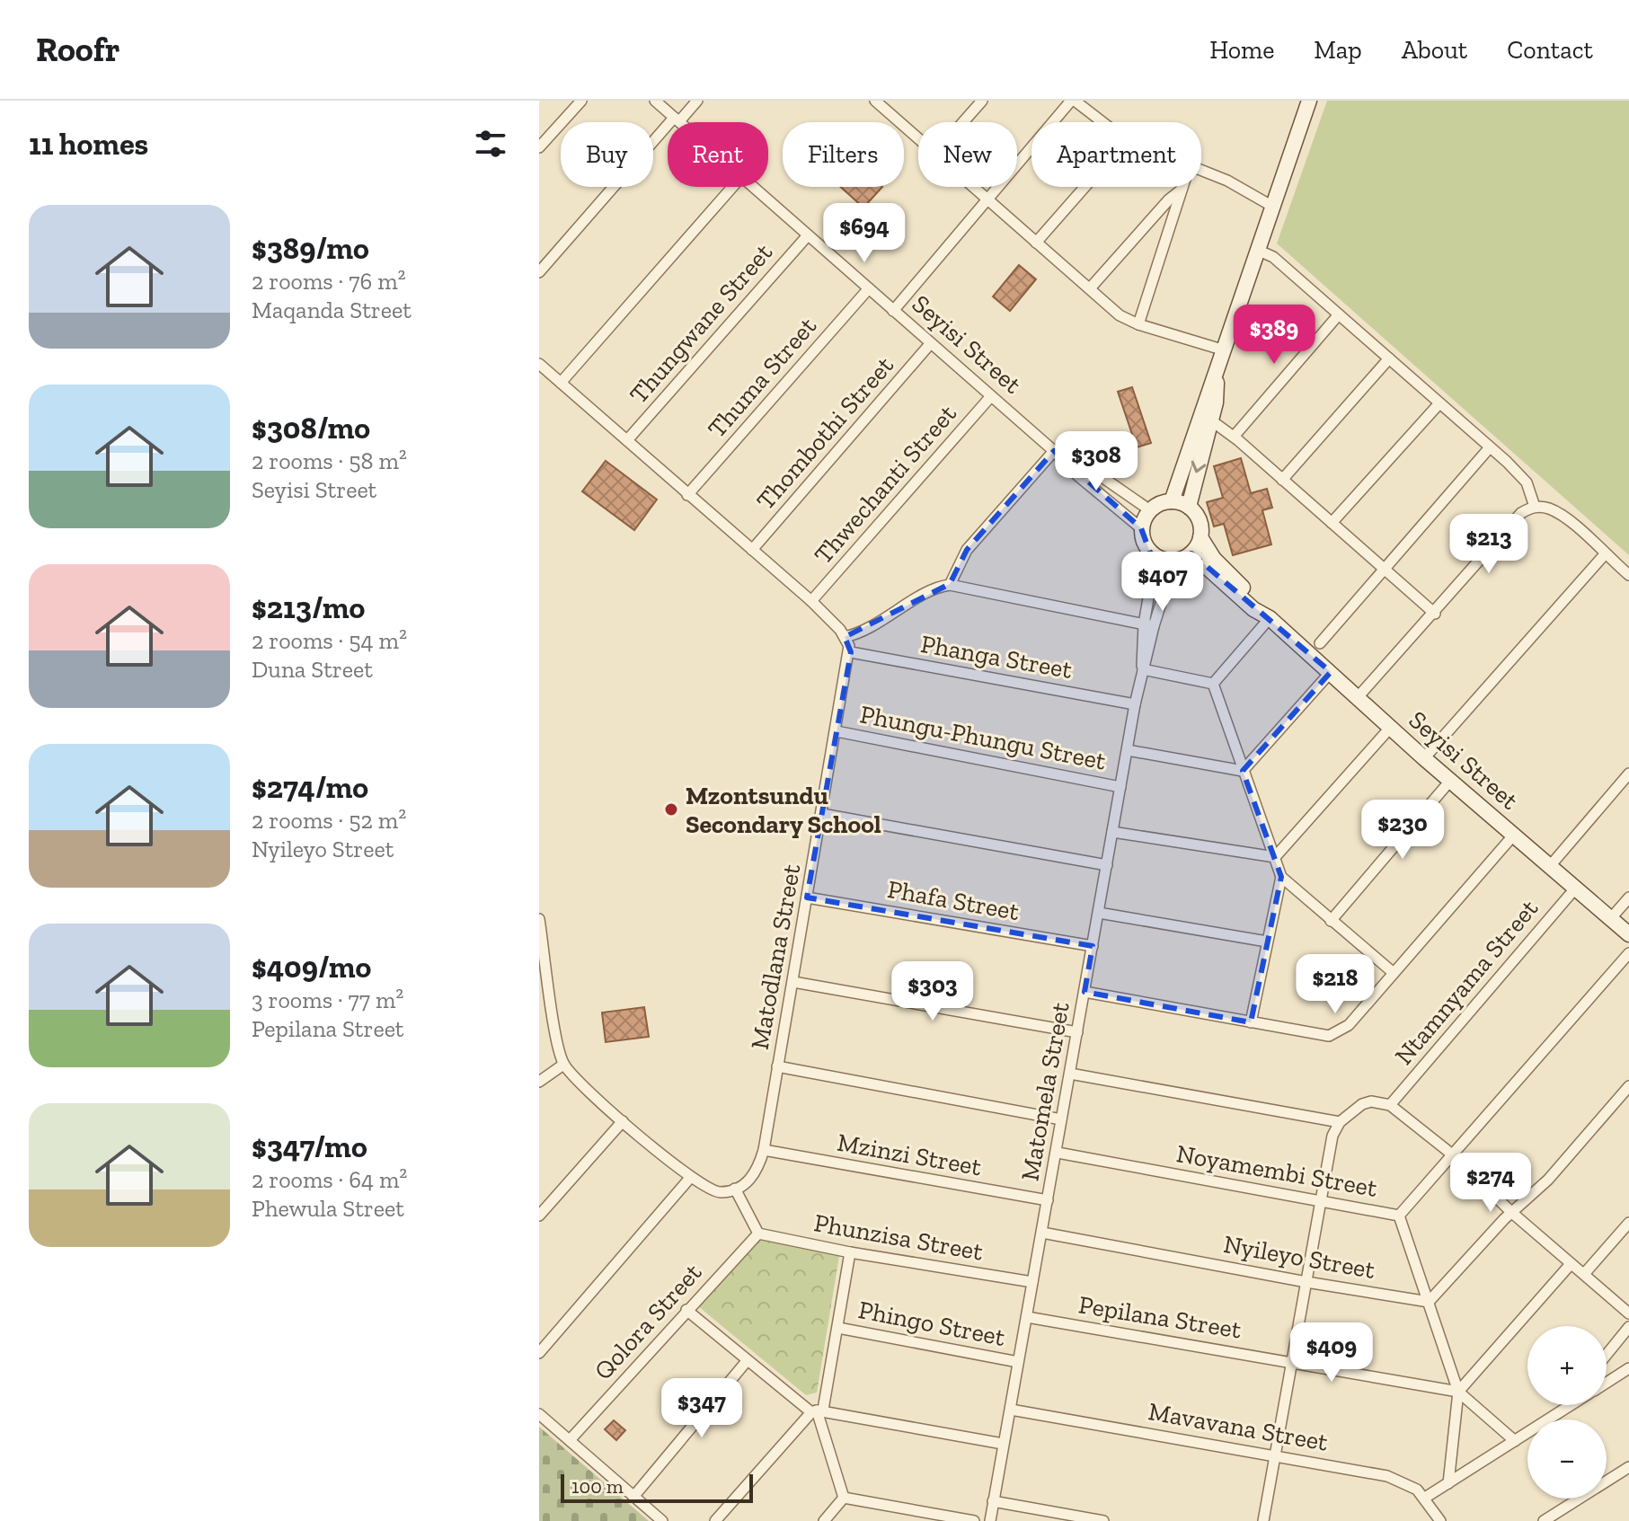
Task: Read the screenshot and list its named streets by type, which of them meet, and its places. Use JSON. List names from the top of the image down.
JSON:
{
  "streets": {
    "street": [
      "Thungwane Street",
      "Seyisi Street",
      "Thuma Street",
      "Thombothi Street",
      "Thwechanti Street",
      "Phanga Street",
      "Phungu-Phungu Street",
      "Phafa Street",
      "Matodlana Street",
      "Ntamnyama Street",
      "Matomela Street",
      "Mzinzi Street",
      "Noyamembi Street",
      "Phunzisa Street",
      "Nyileyo Street",
      "Pepilana Street",
      "Qolora Street",
      "Phingo Street",
      "Mavavana Street"
    ]
  },
  "crossings": [
    ["Thungwane Street", "Seyisi Street"],
    ["Seyisi Street", "Thuma Street"],
    ["Seyisi Street", "Thombothi Street"],
    ["Seyisi Street", "Thwechanti Street"],
    ["Seyisi Street", "Ntamnyama Street"],
    ["Seyisi Street", "Matomela Street"],
    ["Phanga Street", "Matodlana Street"],
    ["Phanga Street", "Matomela Street"],
    ["Phungu-Phungu Street", "Matodlana Street"],
    ["Phungu-Phungu Street", "Matomela Street"],
    ["Phafa Street", "Matodlana Street"],
    ["Phafa Street", "Matomela Street"],
    ["Matodlana Street", "Mzinzi Street"],
    ["Matomela Street", "Mzinzi Street"],
    ["Matomela Street", "Noyamembi Street"],
    ["Matomela Street", "Phunzisa Street"],
    ["Matomela Street", "Nyileyo Street"],
    ["Matomela Street", "Pepilana Street"],
    ["Matomela Street", "Phingo Street"],
    ["Matomela Street", "Mavavana Street"],
    ["Phunzisa Street", "Qolora Street"]
  ],
  "places": ["Mzontsundu Secondary School"],
  "scale_bar": "100 m",
  "page": {
    "header": "Roofr",
    "nav": [
      "Home",
      "Map",
      "About",
      "Contact"
    ],
    "heading": "11 homes",
    "chip": [
      "Buy",
      "Rent",
      "Filters",
      "New",
      "Apartment"
    ],
    "list": [
      {
        "name": "$389/mo",
        "note": "2 rooms · 76 m² · Maqanda Street"
      },
      {
        "name": "$308/mo",
        "note": "2 rooms · 58 m² · Seyisi Street"
      },
      {
        "name": "$213/mo",
        "note": "2 rooms · 54 m² · Duna Street"
      },
      {
        "name": "$274/mo",
        "note": "2 rooms · 52 m² · Nyileyo Street"
      },
      {
        "name": "$409/mo",
        "note": "3 rooms · 77 m² · Pepilana Street"
      },
      {
        "name": "$347/mo",
        "note": "2 rooms · 64 m² · Phewula Street"
      }
    ],
    "price": [
      "$694",
      "$389",
      "$308",
      "$213",
      "$407",
      "$230",
      "$218",
      "$303",
      "$274",
      "$409",
      "$347"
    ],
    "map_buttons": ["+", "−"],
    "scale": "100 m"
  }
}
